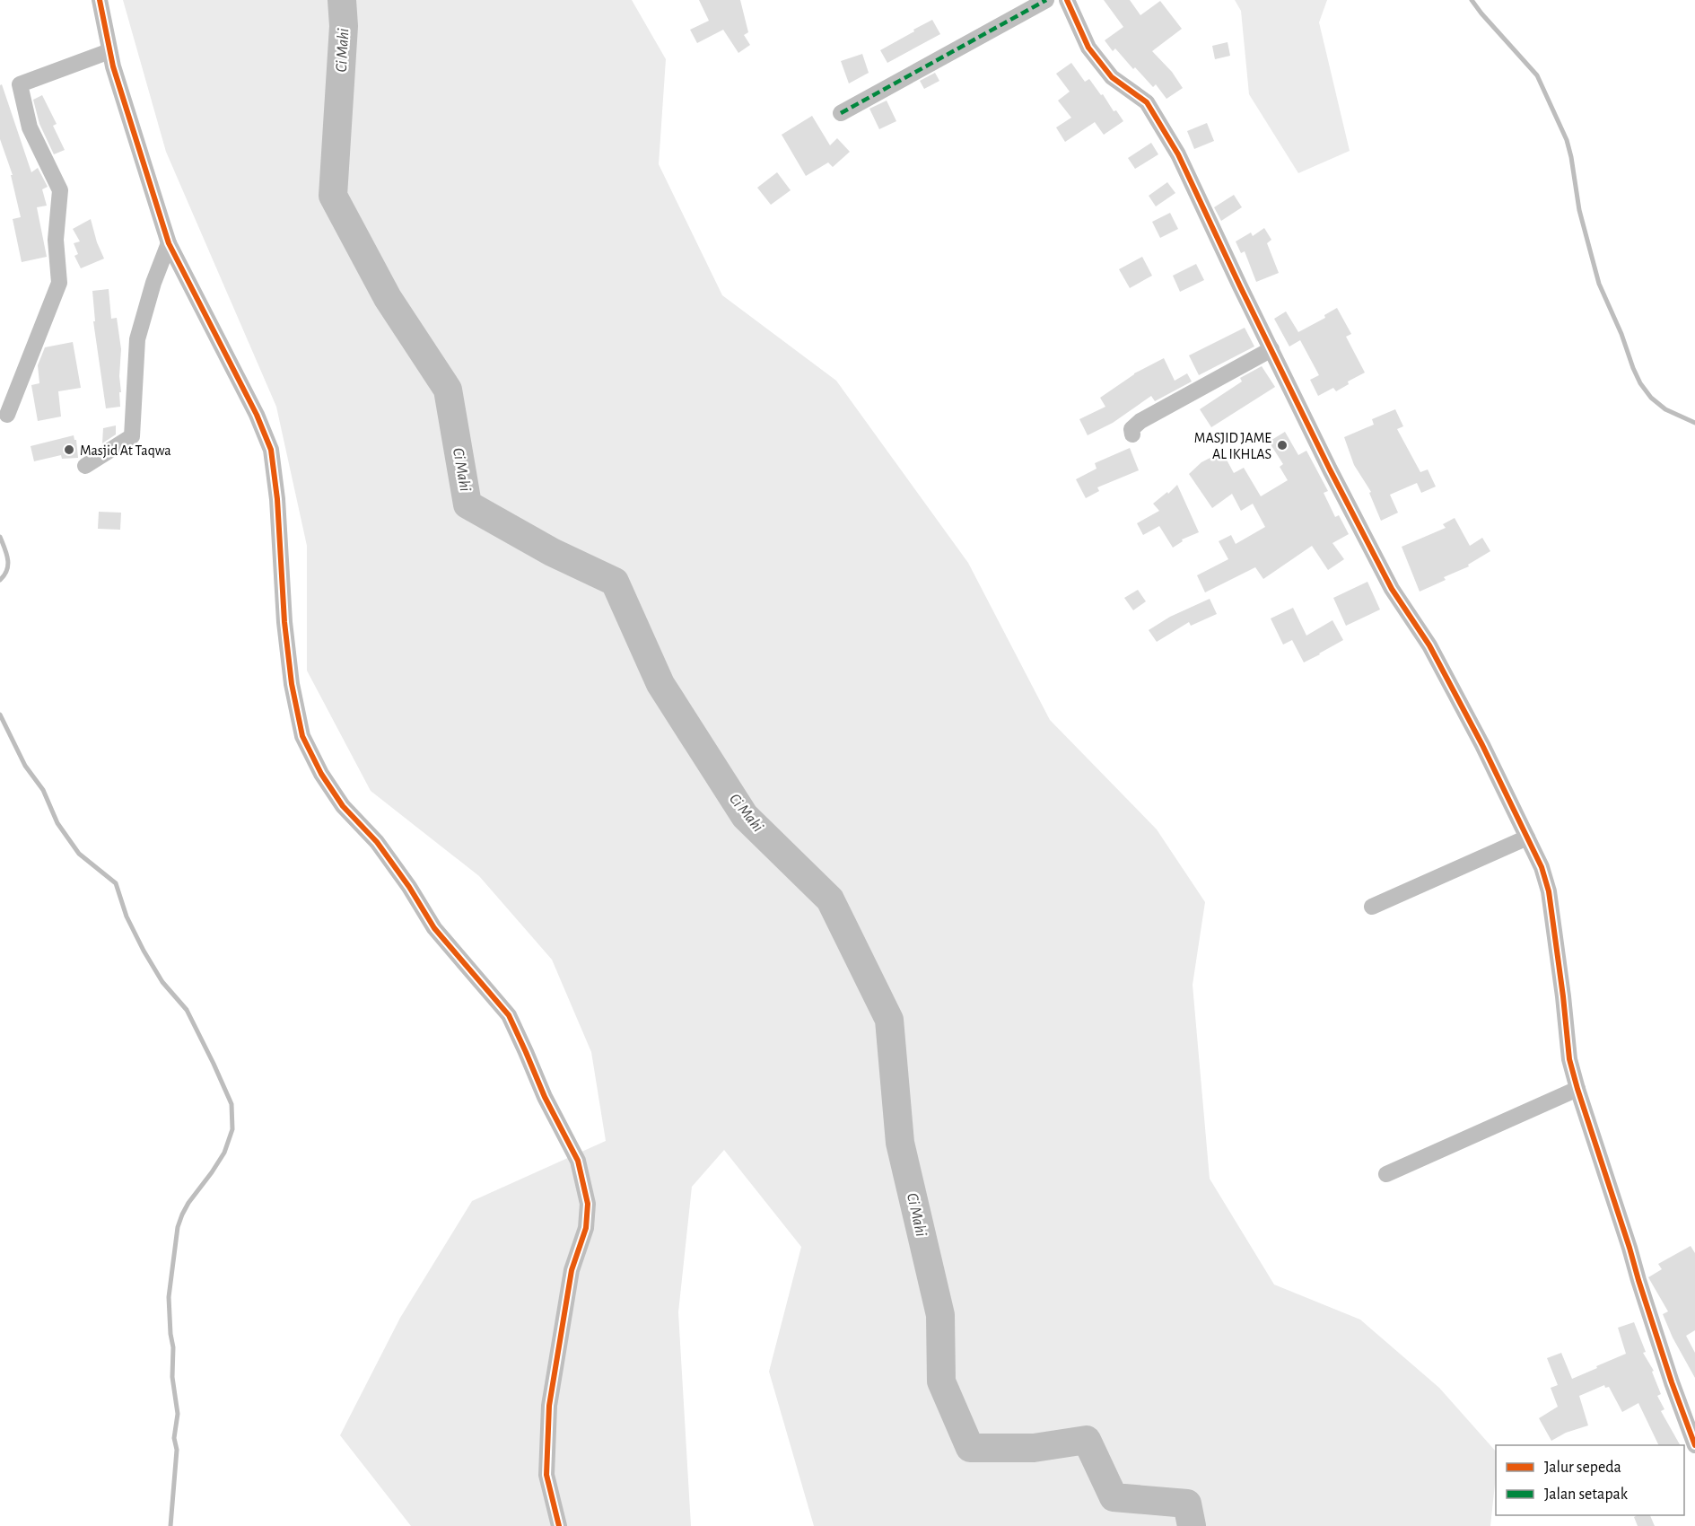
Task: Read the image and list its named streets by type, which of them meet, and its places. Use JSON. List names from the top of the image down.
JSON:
{
  "water": ["Ci Mahi"],
  "places": ["MASJID JAME AL IKHLAS", "Masjid At Taqwa"],
  "legend": ["Jalur sepeda", "Jalan setapak"]
}
